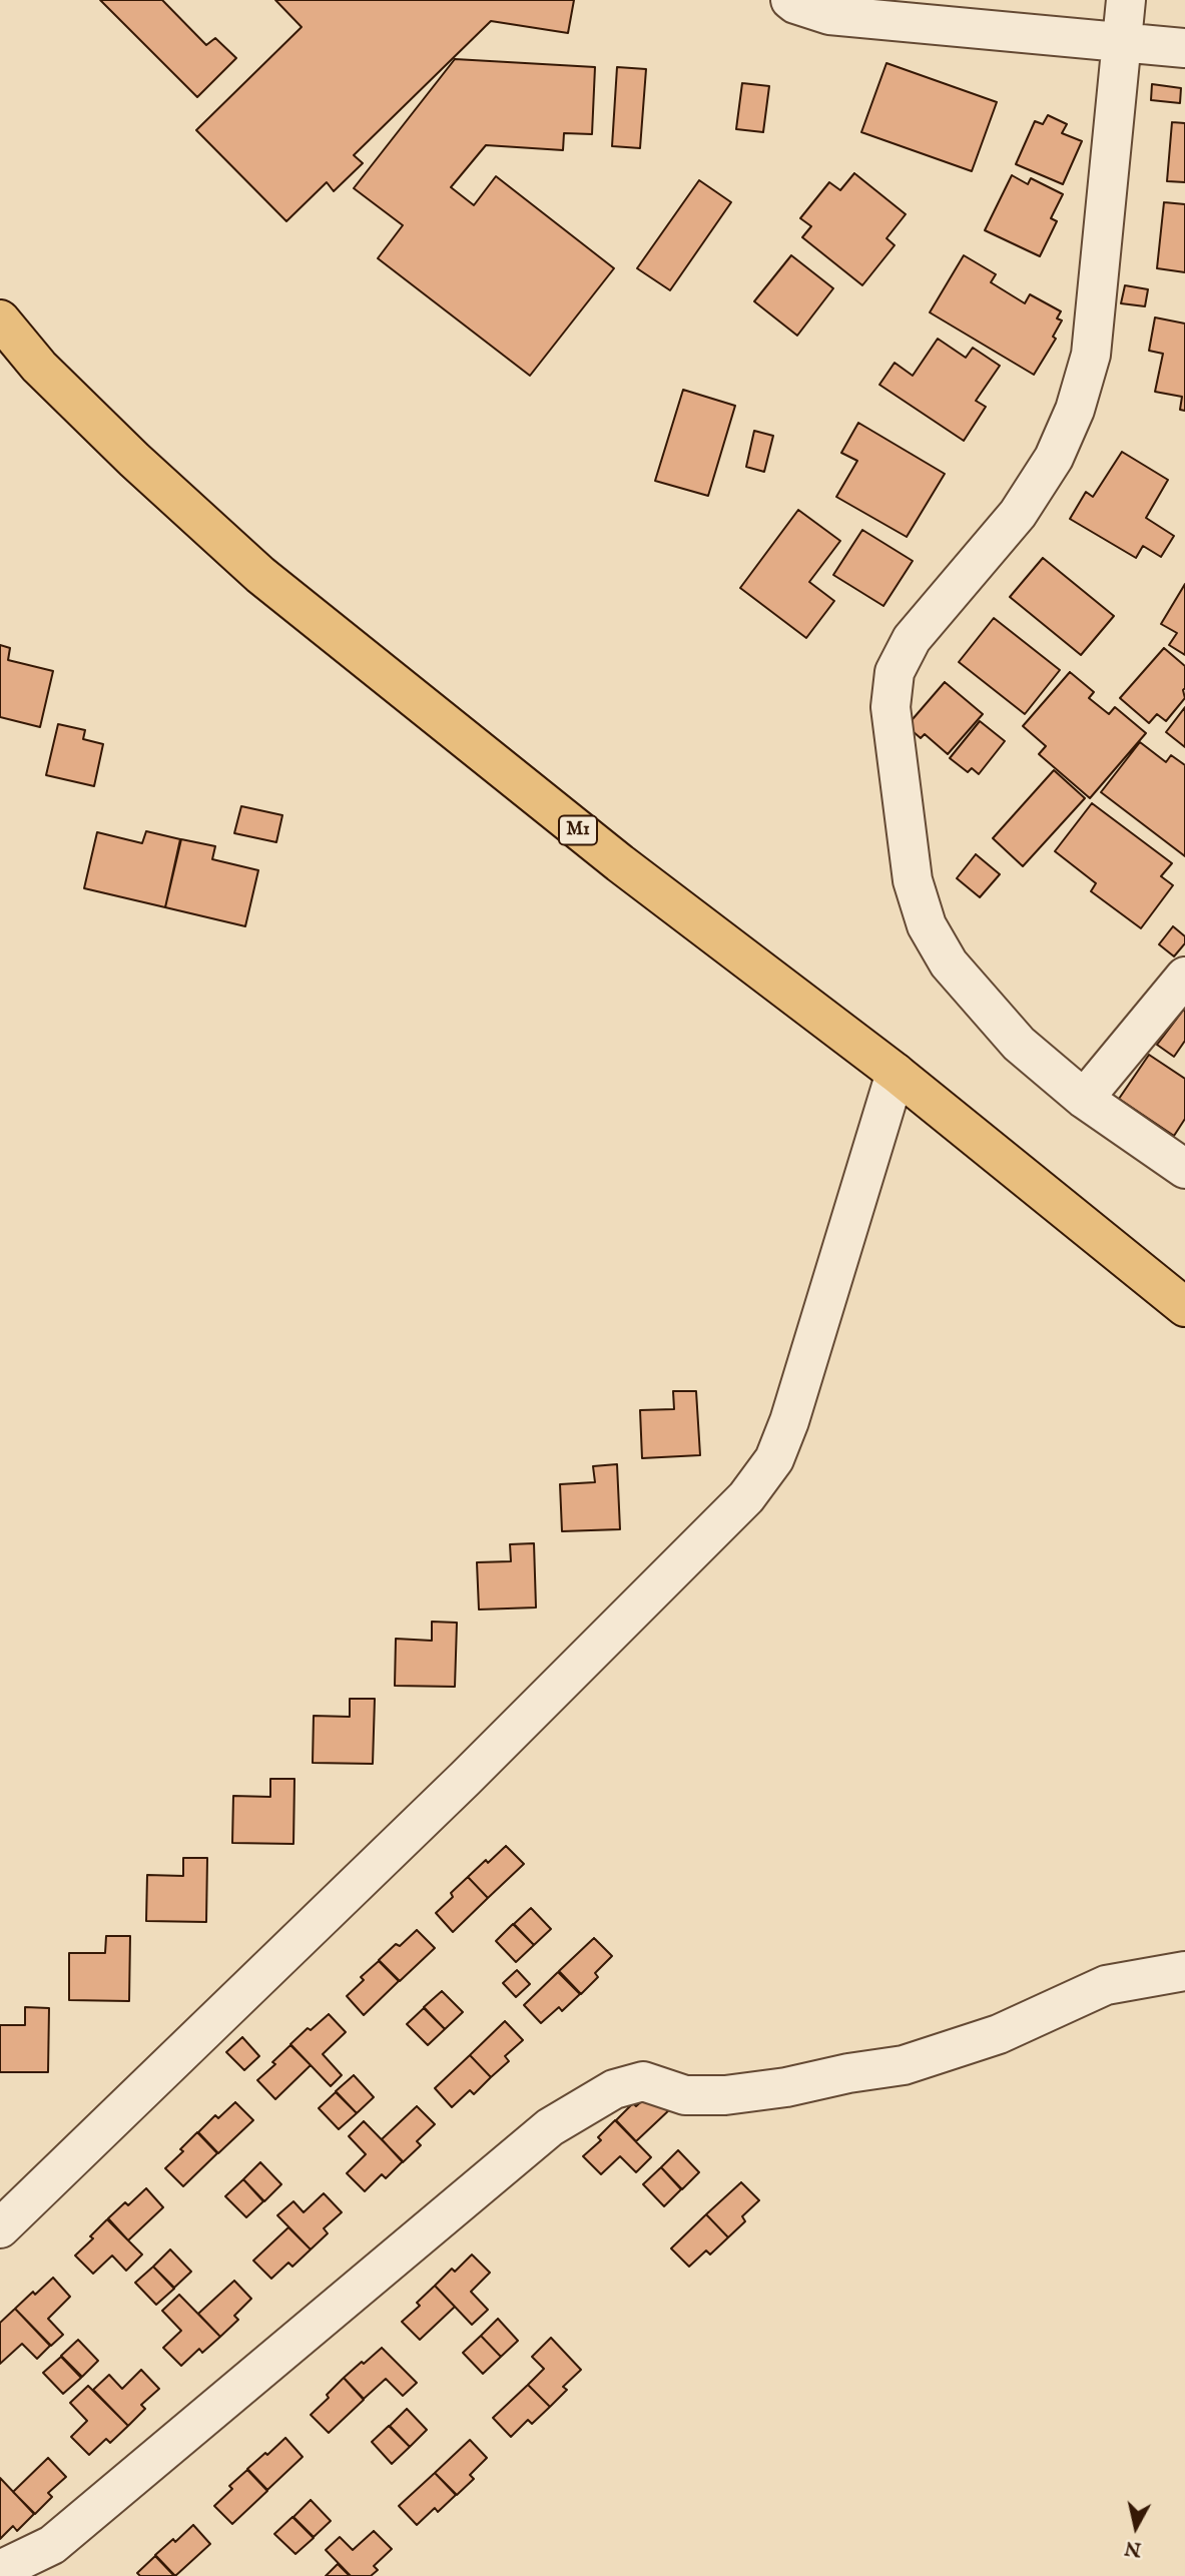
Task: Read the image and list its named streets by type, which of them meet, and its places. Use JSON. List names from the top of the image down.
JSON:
{
  "streets": {
    "highway": ["M1"]
  },
  "north": "bottom"
}
